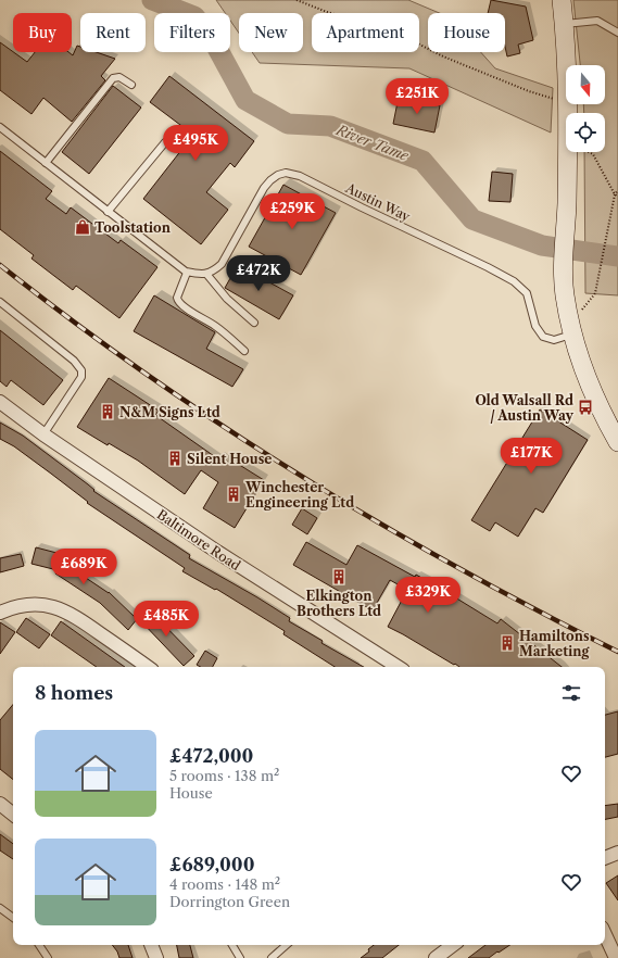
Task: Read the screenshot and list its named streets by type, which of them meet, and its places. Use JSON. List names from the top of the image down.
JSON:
{
  "streets": {
    "street": ["Baltimore Road"],
    "lane": ["Austin Way"]
  },
  "water": ["River Tame"],
  "places": {
    "shop": ["Toolstation"],
    "bus stop": ["Old Walsall Rd / Austin Way"],
    "building": [
      "N&M Signs Ltd",
      "Silent House",
      "Winchester Engineering Ltd",
      "Elkington Brothers Ltd",
      "Hamiltons Marketing"
    ]
  },
  "north": "bottom",
  "page": {
    "chip": [
      "Buy",
      "Rent",
      "Filters",
      "New",
      "Apartment",
      "House"
    ],
    "price": [
      "£251K",
      "£495K",
      "£259K",
      "£472K",
      "£177K",
      "£689K",
      "£329K",
      "£485K"
    ],
    "heading": "8 homes",
    "list": [
      {
        "name": "£472,000",
        "note": "5 rooms · 138 m² · House"
      },
      {
        "name": "£689,000",
        "note": "4 rooms · 148 m² · Dorrington Green"
      }
    ]
  }
}
